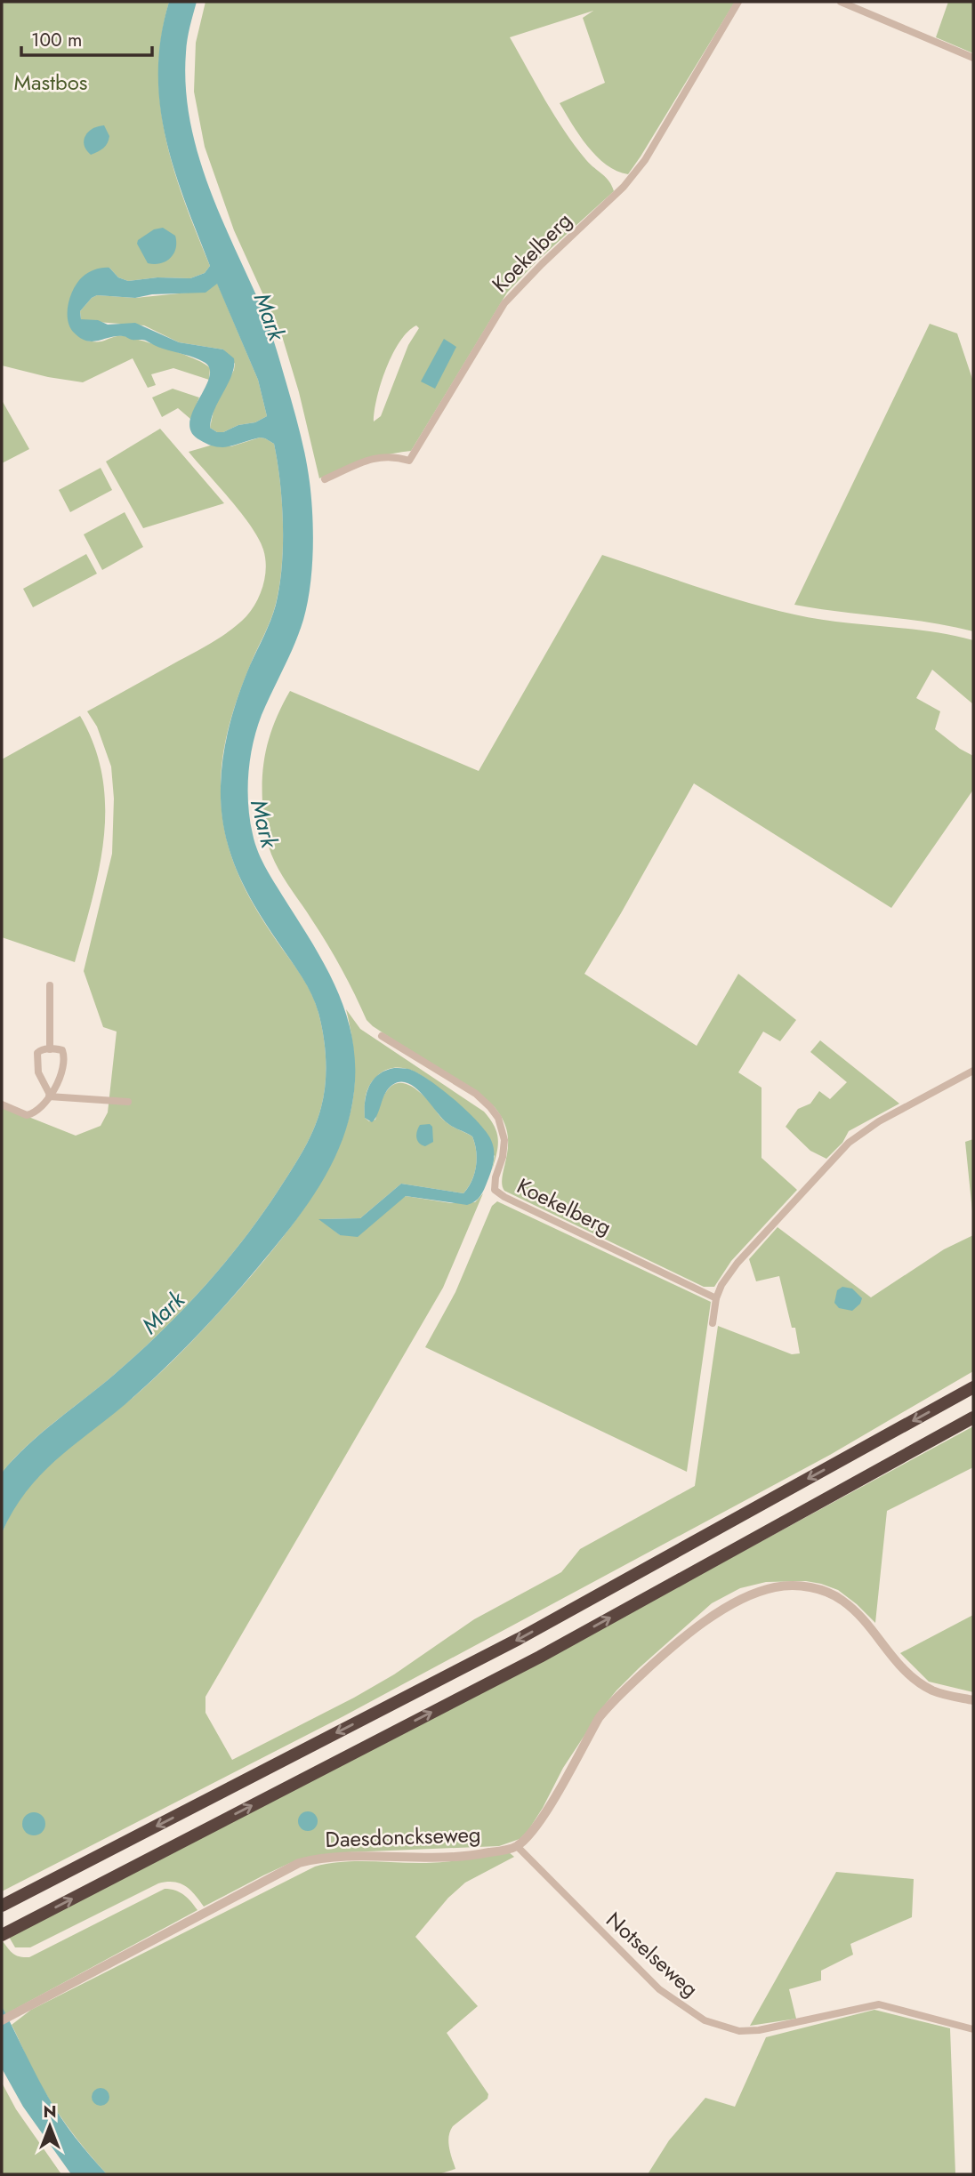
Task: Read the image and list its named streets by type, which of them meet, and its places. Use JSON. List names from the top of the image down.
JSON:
{
  "streets": {
    "street": ["Koekelberg", "Daesdonckseweg", "Notselseweg"]
  },
  "crossings": [
    ["Daesdonckseweg", "Notselseweg"]
  ],
  "water": ["Mark"],
  "parks": ["Mastbos"],
  "scale_bar": "100 m",
  "north": "top"
}
